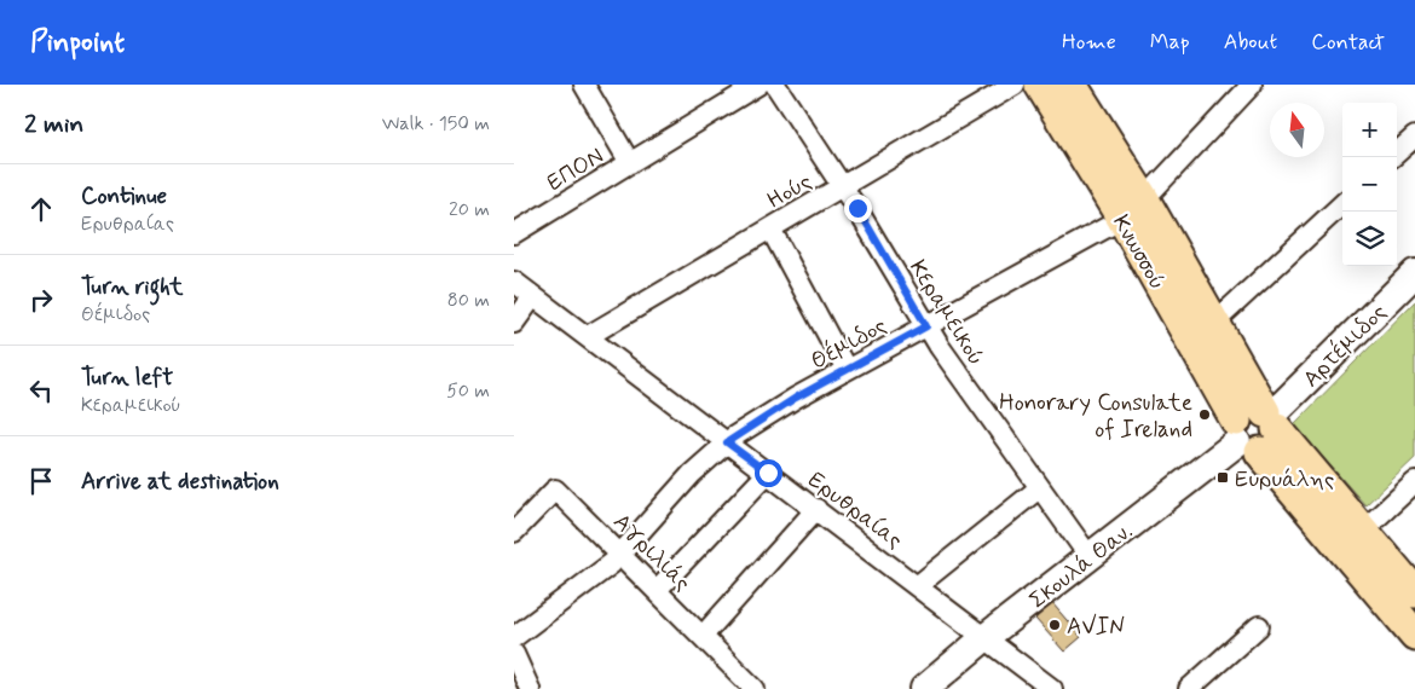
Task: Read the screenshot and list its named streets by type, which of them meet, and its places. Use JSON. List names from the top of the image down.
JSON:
{
  "streets": {
    "main road": ["Κνωσσού"],
    "street": [
      "ΕΠΟΝ",
      "Ηούς",
      "Κεραμεικού",
      "Θέμιδος",
      "Αρτέμιδος",
      "Ερυθραίας",
      "Αγριλιάς",
      "Σκουλά Θαν."
    ]
  },
  "crossings": [
    ["Ηούς", "Κεραμεικού"],
    ["Ηούς", "Ερυθραίας"],
    ["Κνωσσού", "Θέμιδος"],
    ["Κνωσσού", "Αρτέμιδος"],
    ["Κνωσσού", "Σκουλά Θαν."],
    ["Κεραμεικού", "Θέμιδος"],
    ["Κεραμεικού", "Σκουλά Θαν."],
    ["Θέμιδος", "Ερυθραίας"],
    ["Θέμιδος", "Αγριλιάς"],
    ["Αρτέμιδος", "Σκουλά Θαν."],
    ["Ερυθραίας", "Σκουλά Θαν."]
  ],
  "places": {
    "other": ["Honorary Consulate of Ireland", "AVIN"],
    "transit": ["Ευρυάλης"]
  },
  "north": "top",
  "page": {
    "header": "Pinpoint",
    "nav": [
      "Home",
      "Map",
      "About",
      "Contact"
    ],
    "heading": ["2 min", "Walk · 150 m"],
    "map_buttons": ["+", "−"],
    "list": [
      ["Continue", "Ερυθραίας", "20 m"],
      ["Turn right", "Θέμιδος", "80 m"],
      ["Turn left", "Κεραμεικού", "50 m"],
      "Arrive at destination"
    ]
  }
}
